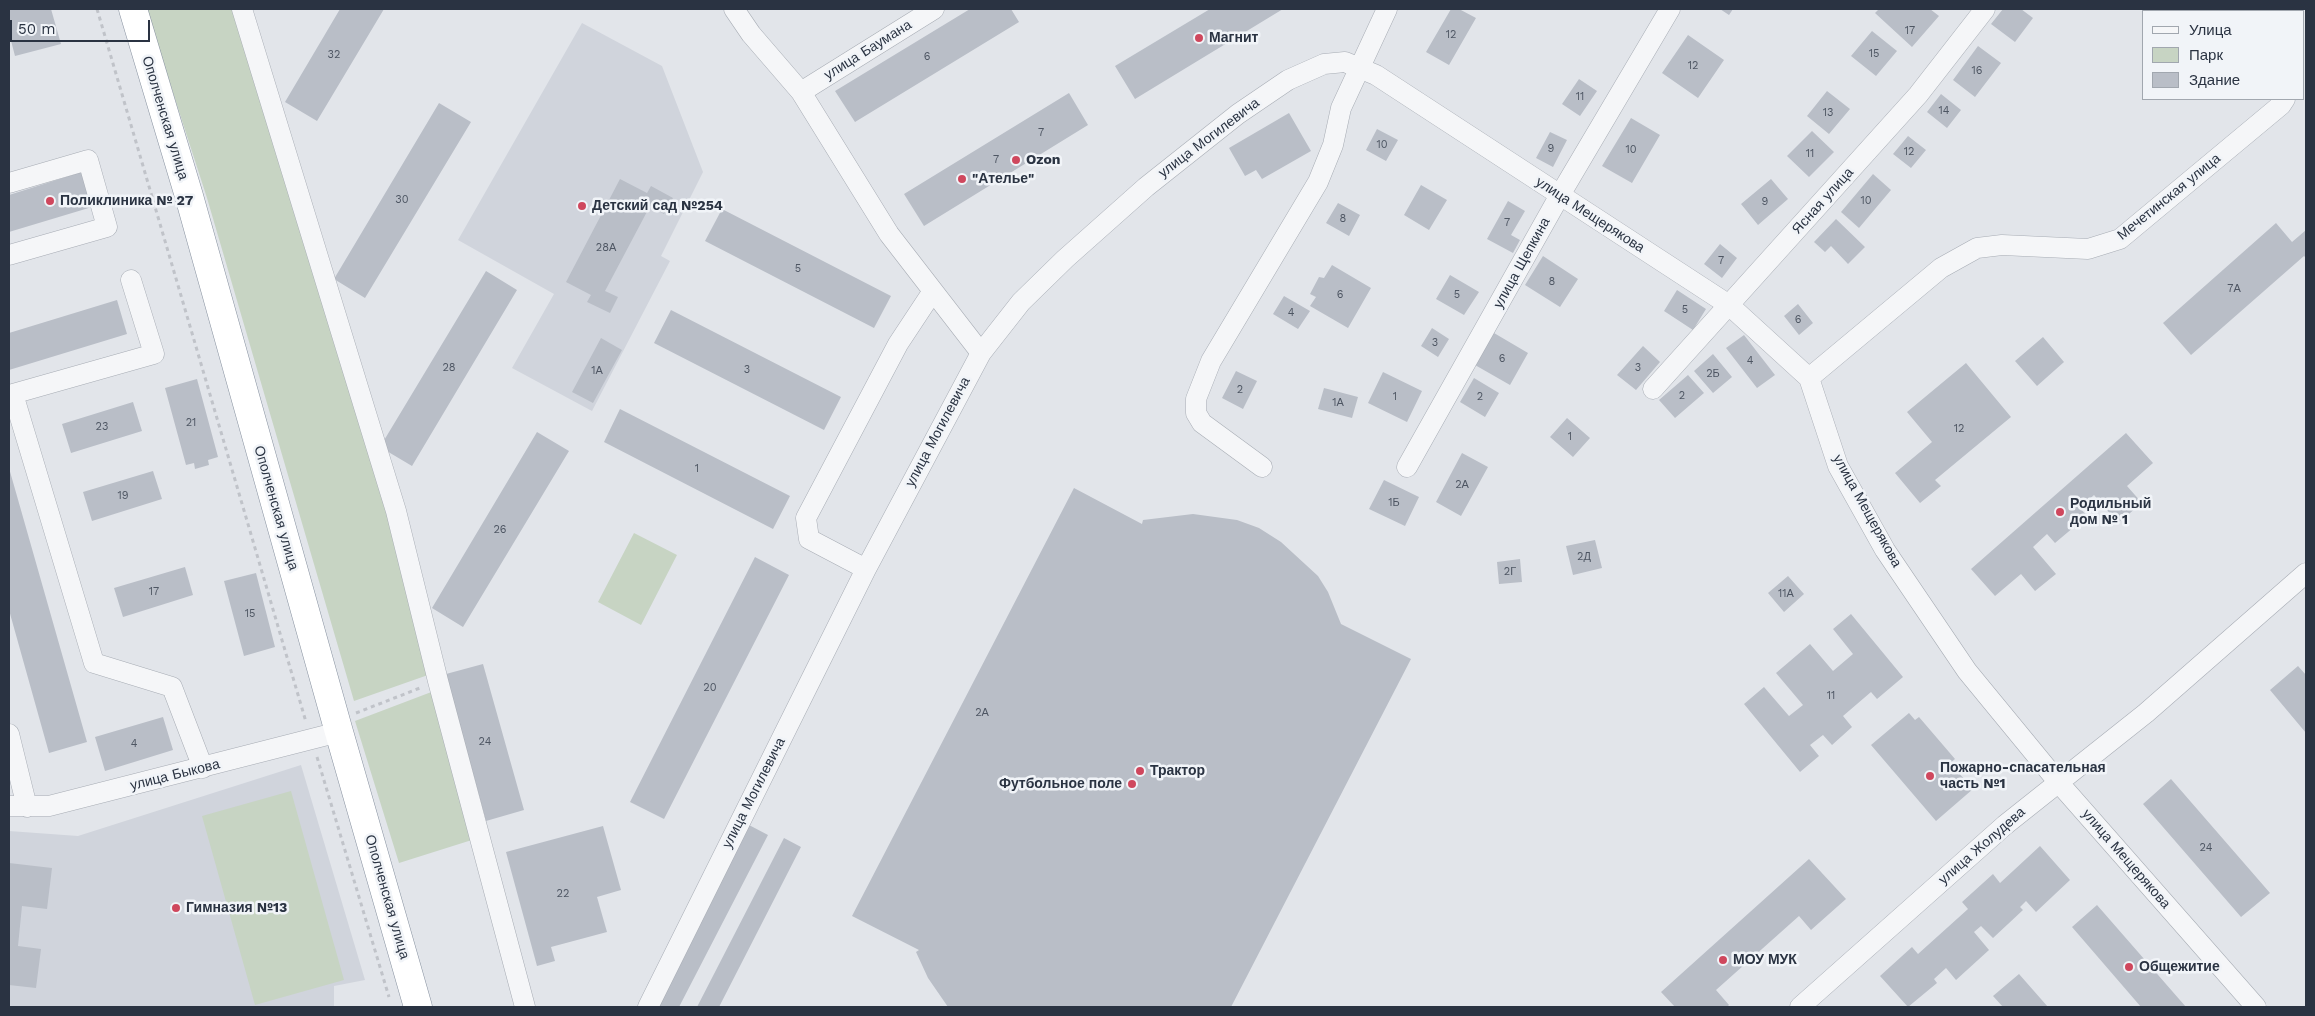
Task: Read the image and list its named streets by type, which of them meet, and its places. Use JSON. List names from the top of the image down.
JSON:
{
  "streets": {
    "highway": ["Ополченская улица"],
    "street": [
      "улица Баумана",
      "улица Могилевича",
      "Мечетинская улица",
      "Ясная улица",
      "улица Мещерякова",
      "улица Щепкина",
      "улица Быкова",
      "улица Жолудева"
    ]
  },
  "crossings": [
    ["Ополченская улица", "улица Быкова"],
    ["улица Могилевича", "улица Мещерякова"],
    ["Мечетинская улица", "улица Мещерякова"],
    ["Ясная улица", "улица Мещерякова"],
    ["улица Мещерякова", "улица Щепкина"],
    ["улица Мещерякова", "улица Жолудева"]
  ],
  "places": [
    "Магнит",
    "Ozon",
    "\"Ателье\"",
    "Поликлиника № 27",
    "Детский сад №254",
    "Родильный дом № 1",
    "Трактор",
    "Пожарно-спасательная часть №1",
    "Футбольное поле",
    "Гимназия №13",
    "МОУ МУК",
    "Общежитие"
  ],
  "house_numbers": [
    "17",
    "12",
    "15",
    "32",
    "6",
    "12",
    "16",
    "11",
    "14",
    "13",
    "7",
    "10",
    "9",
    "10",
    "12",
    "11",
    "7",
    "30",
    "10",
    "9",
    "8",
    "7",
    "28А",
    "7",
    "5",
    "8",
    "7А",
    "6",
    "5",
    "5",
    "4",
    "6",
    "3",
    "6",
    "4",
    "28",
    "3",
    "3",
    "1А",
    "2Б",
    "2",
    "2",
    "1",
    "2",
    "1А",
    "21",
    "23",
    "12",
    "1",
    "1",
    "2А",
    "19",
    "1Б",
    "26",
    "2Д",
    "2Г",
    "17",
    "11А",
    "15",
    "20",
    "11",
    "2А",
    "24",
    "4",
    "24",
    "22"
  ],
  "legend": ["Улица", "Парк", "Здание"],
  "scale_bar": "50 m"
}
